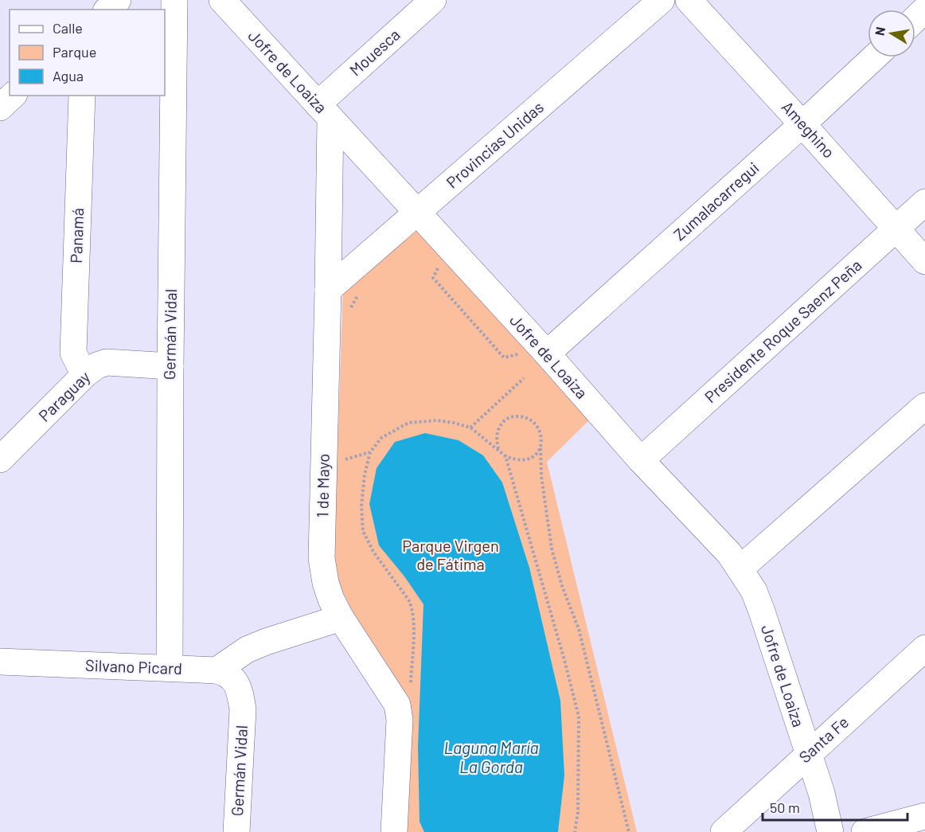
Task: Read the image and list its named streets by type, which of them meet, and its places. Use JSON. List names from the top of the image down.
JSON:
{
  "streets": {
    "street": [
      "Mouesca",
      "Jofre de Loaiza",
      "Ameghino",
      "Provincias Unidas",
      "Zumalacarregui",
      "Panamá",
      "Presidente Roque Saenz Peña",
      "Germán Vidal",
      "Paraguay",
      "1 de Mayo",
      "Silvano Picard",
      "Santa Fe"
    ]
  },
  "crossings": [
    ["Mouesca", "Jofre de Loaiza"],
    ["Mouesca", "1 de Mayo"],
    ["Jofre de Loaiza", "Provincias Unidas"],
    ["Jofre de Loaiza", "Zumalacarregui"],
    ["Jofre de Loaiza", "Presidente Roque Saenz Peña"],
    ["Jofre de Loaiza", "1 de Mayo"],
    ["Jofre de Loaiza", "Santa Fe"],
    ["Ameghino", "Zumalacarregui"],
    ["Ameghino", "Presidente Roque Saenz Peña"],
    ["Provincias Unidas", "1 de Mayo"],
    ["Panamá", "Paraguay"],
    ["Germán Vidal", "Paraguay"],
    ["Germán Vidal", "Silvano Picard"]
  ],
  "water": ["Laguna María La Gorda"],
  "parks": ["Parque Virgen de Fátima"],
  "legend": ["Calle", "Parque", "Agua"],
  "scale_bar": "50 m",
  "north": "left"
}
